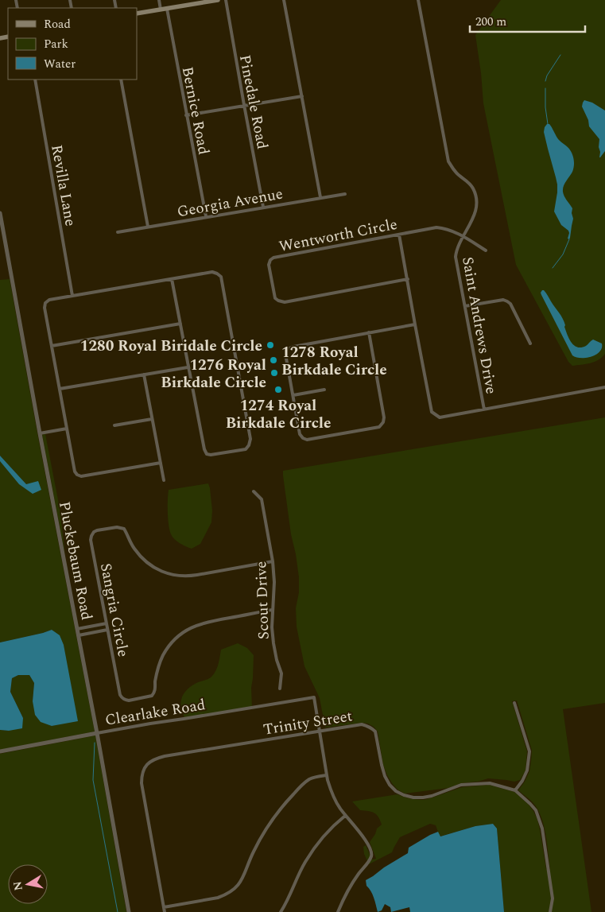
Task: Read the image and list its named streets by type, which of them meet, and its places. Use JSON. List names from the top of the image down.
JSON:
{
  "streets": {
    "street": [
      "Pinedale Road",
      "Bernice Road",
      "Revilla Lane",
      "Georgia Avenue",
      "Wentworth Circle",
      "Saint Andrews Drive",
      "Pluckebaum Road",
      "Scout Drive",
      "Sangria Circle",
      "Clearlake Road",
      "Trinity Street"
    ]
  },
  "crossings": [
    ["Pinedale Road", "Georgia Avenue"],
    ["Bernice Road", "Georgia Avenue"],
    ["Wentworth Circle", "Saint Andrews Drive"],
    ["Pluckebaum Road", "Clearlake Road"],
    ["Scout Drive", "Sangria Circle"],
    ["Clearlake Road", "Trinity Street"]
  ],
  "places": [
    "1280 Royal Biridale Circle",
    "1278 Royal Birkdale Circle",
    "1276 Royal Birkdale Circle",
    "1274 Royal Birkdale Circle"
  ],
  "legend": ["Road", "Park", "Water"],
  "scale_bar": "200 m",
  "north": "left"
}
